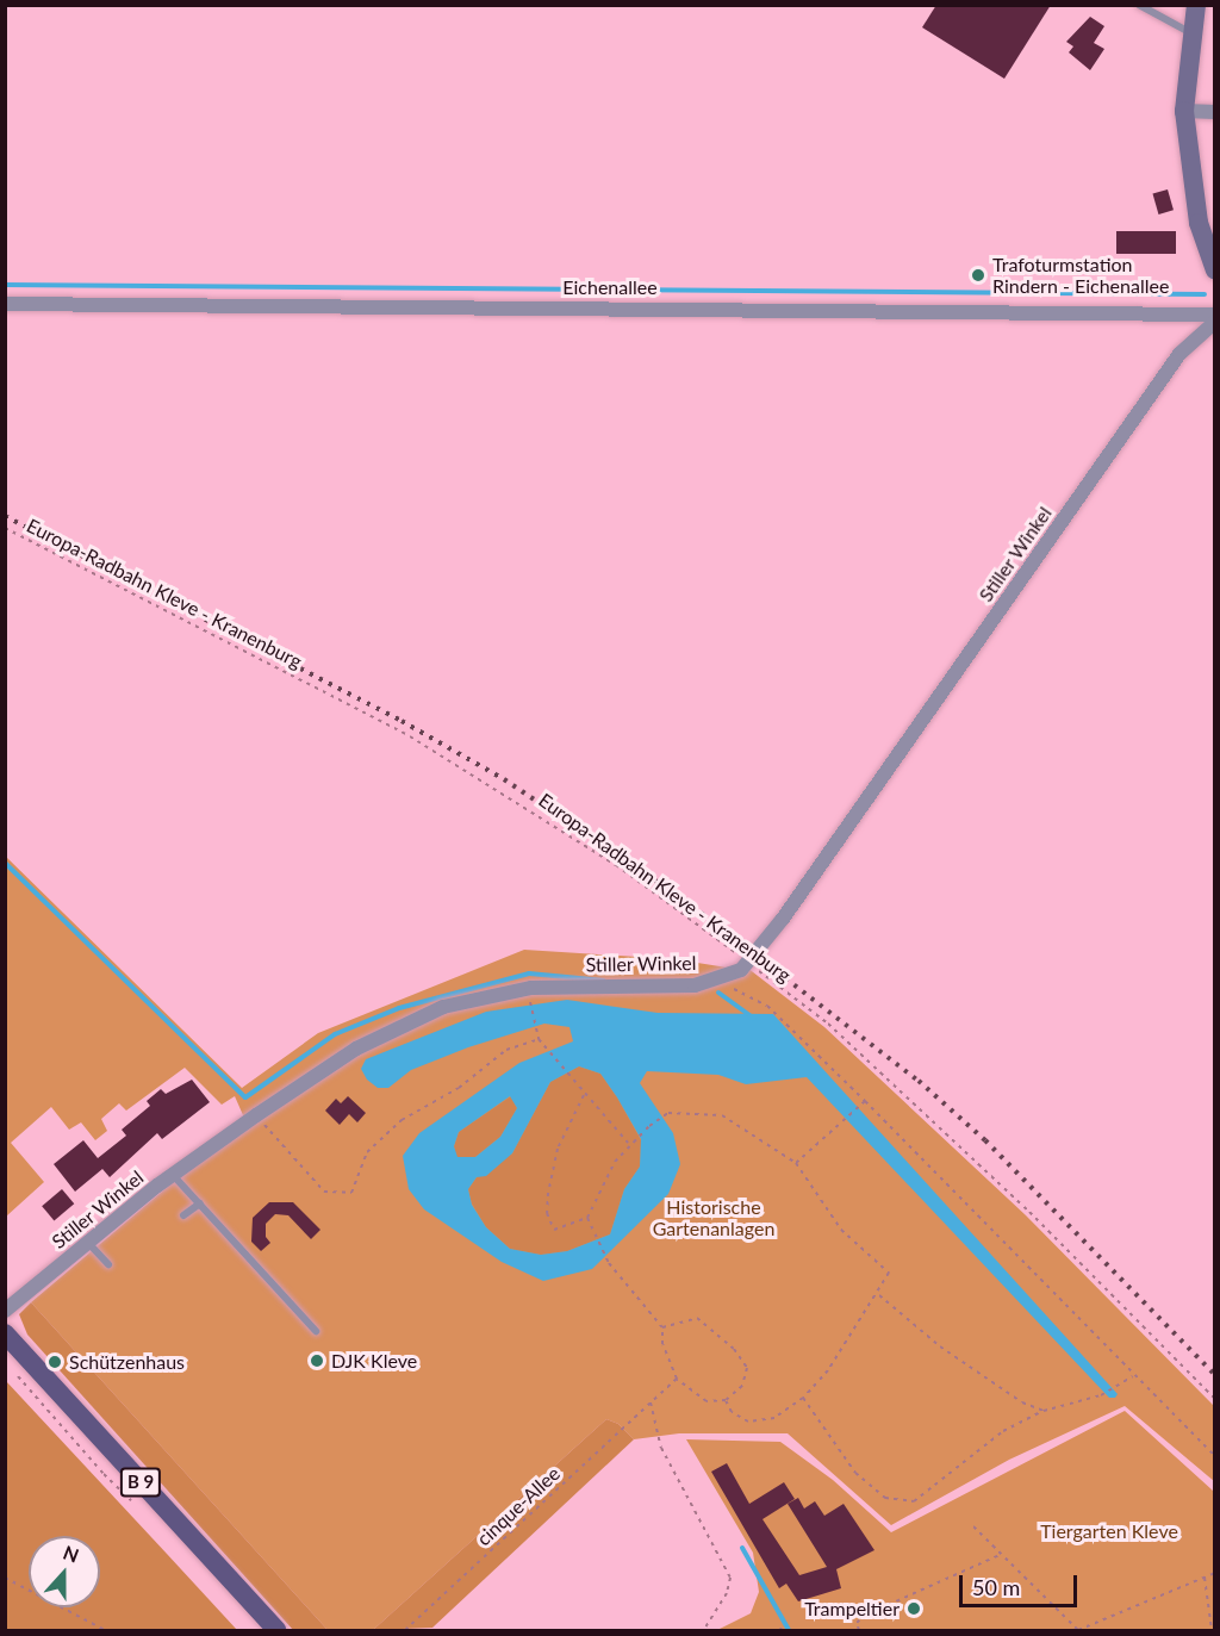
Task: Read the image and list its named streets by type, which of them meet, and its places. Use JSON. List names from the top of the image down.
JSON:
{
  "streets": {
    "main road": ["B 9"],
    "street": ["Eichenallee", "Stiller Winkel"],
    "path": ["Europa-Radbahn Kleve - Kranenburg", "cinque-Allee"]
  },
  "crossings": [
    ["Stiller Winkel", "Europa-Radbahn Kleve - Kranenburg"]
  ],
  "parks": ["Historische Gartenanlagen", "Tiergarten Kleve"],
  "places": [
    "Trafoturmstation Rindern - Eichenallee",
    "DJK Kleve",
    "Schützenhaus",
    "Trampeltier"
  ],
  "scale_bar": "50 m",
  "north": "top"
}
